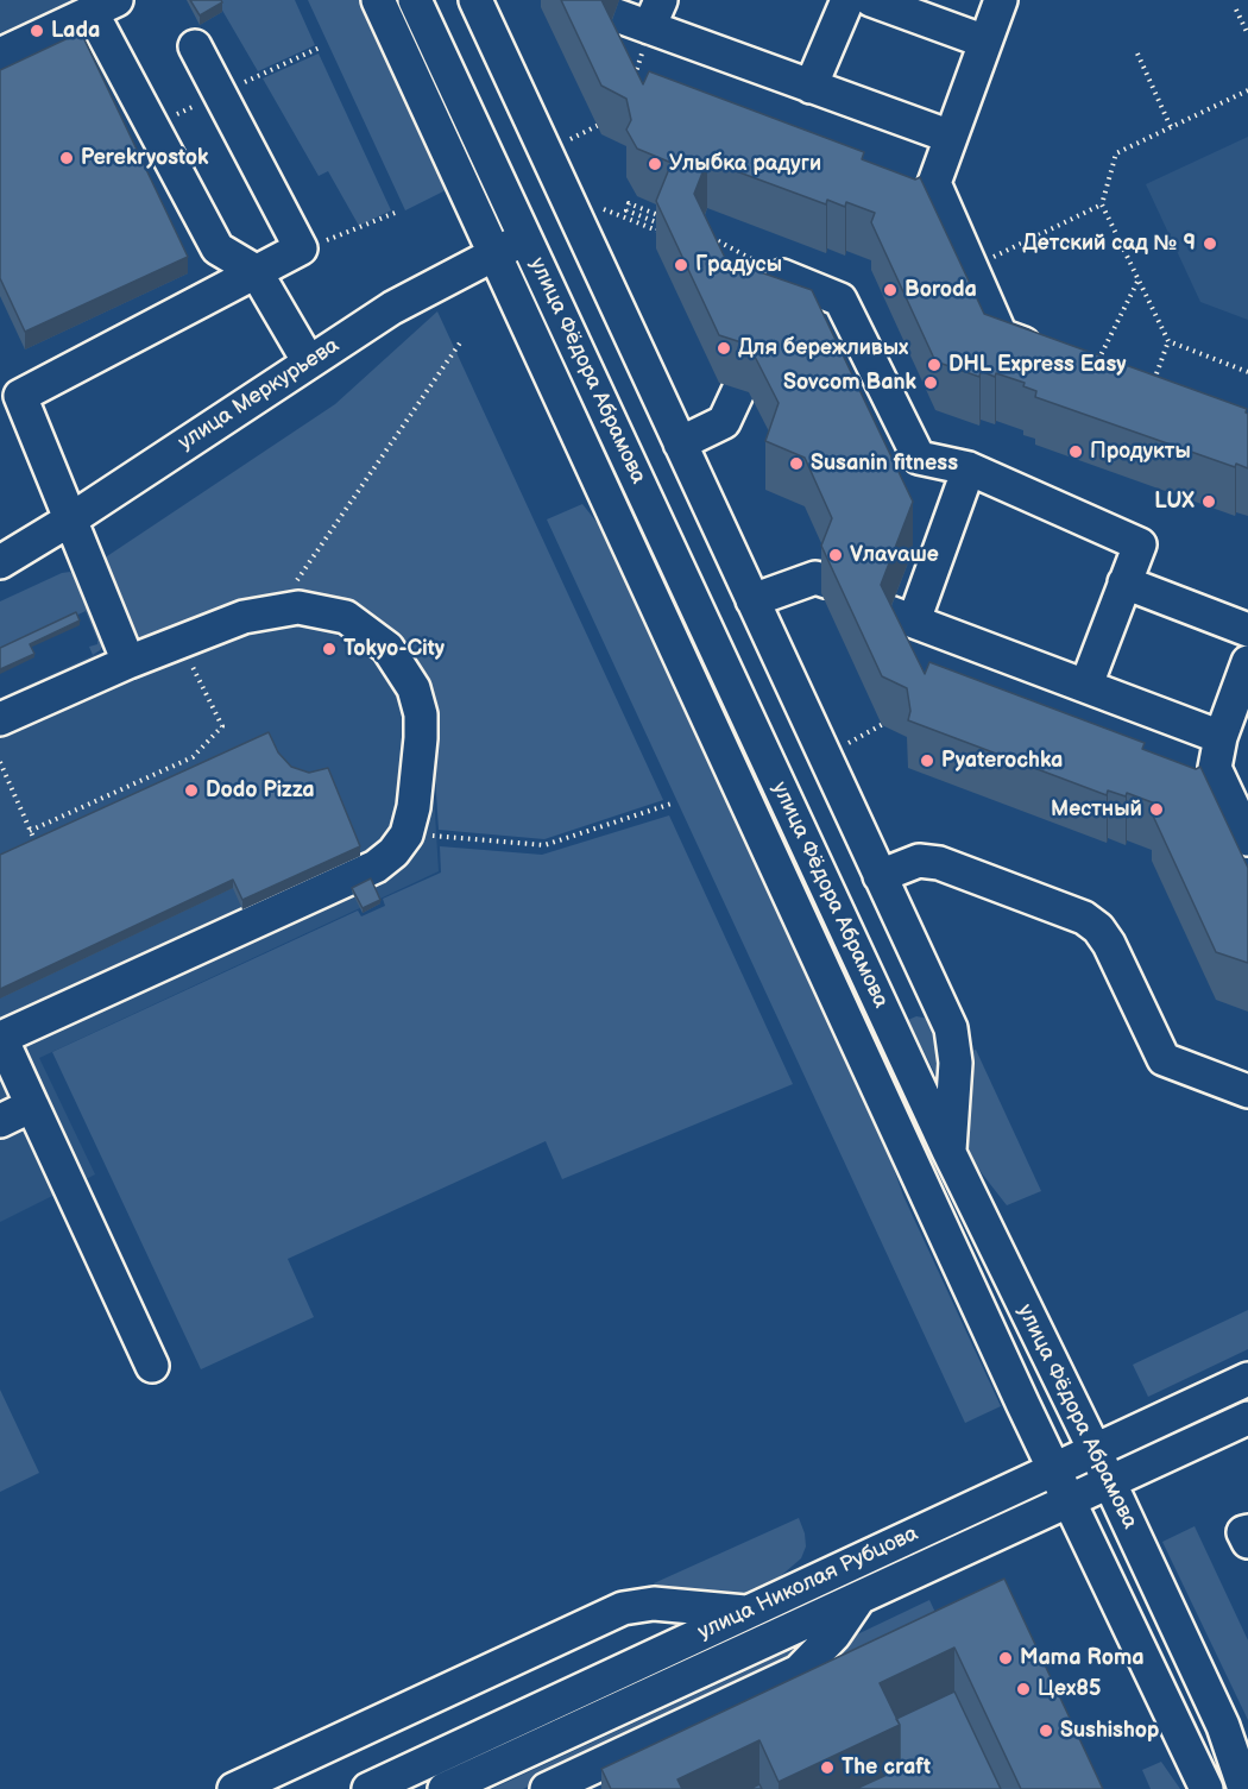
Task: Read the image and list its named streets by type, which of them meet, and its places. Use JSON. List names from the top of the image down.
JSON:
{
  "streets": {
    "street": ["улица Фёдора Абрамова", "улица Меркурьева", "улица Николая Рубцова"]
  },
  "crossings": [
    ["улица Фёдора Абрамова", "улица Меркурьева"],
    ["улица Фёдора Абрамова", "улица Николая Рубцова"]
  ],
  "places": [
    "Lada",
    "Perekryostok",
    "Улыбка радуги",
    "Детский сад № 9",
    "Градусы",
    "Boroda",
    "Для бережливых",
    "DHL Express Easy",
    "Sovcom Bank",
    "Продукты",
    "Susanin fitness",
    "LUX",
    "Vлаvаше",
    "Tokyo-City",
    "Pyaterochka",
    "Dodo Pizza",
    "Местный",
    "Mama Roma",
    "Цех85",
    "Sushishop",
    "The craft"
  ]
}
